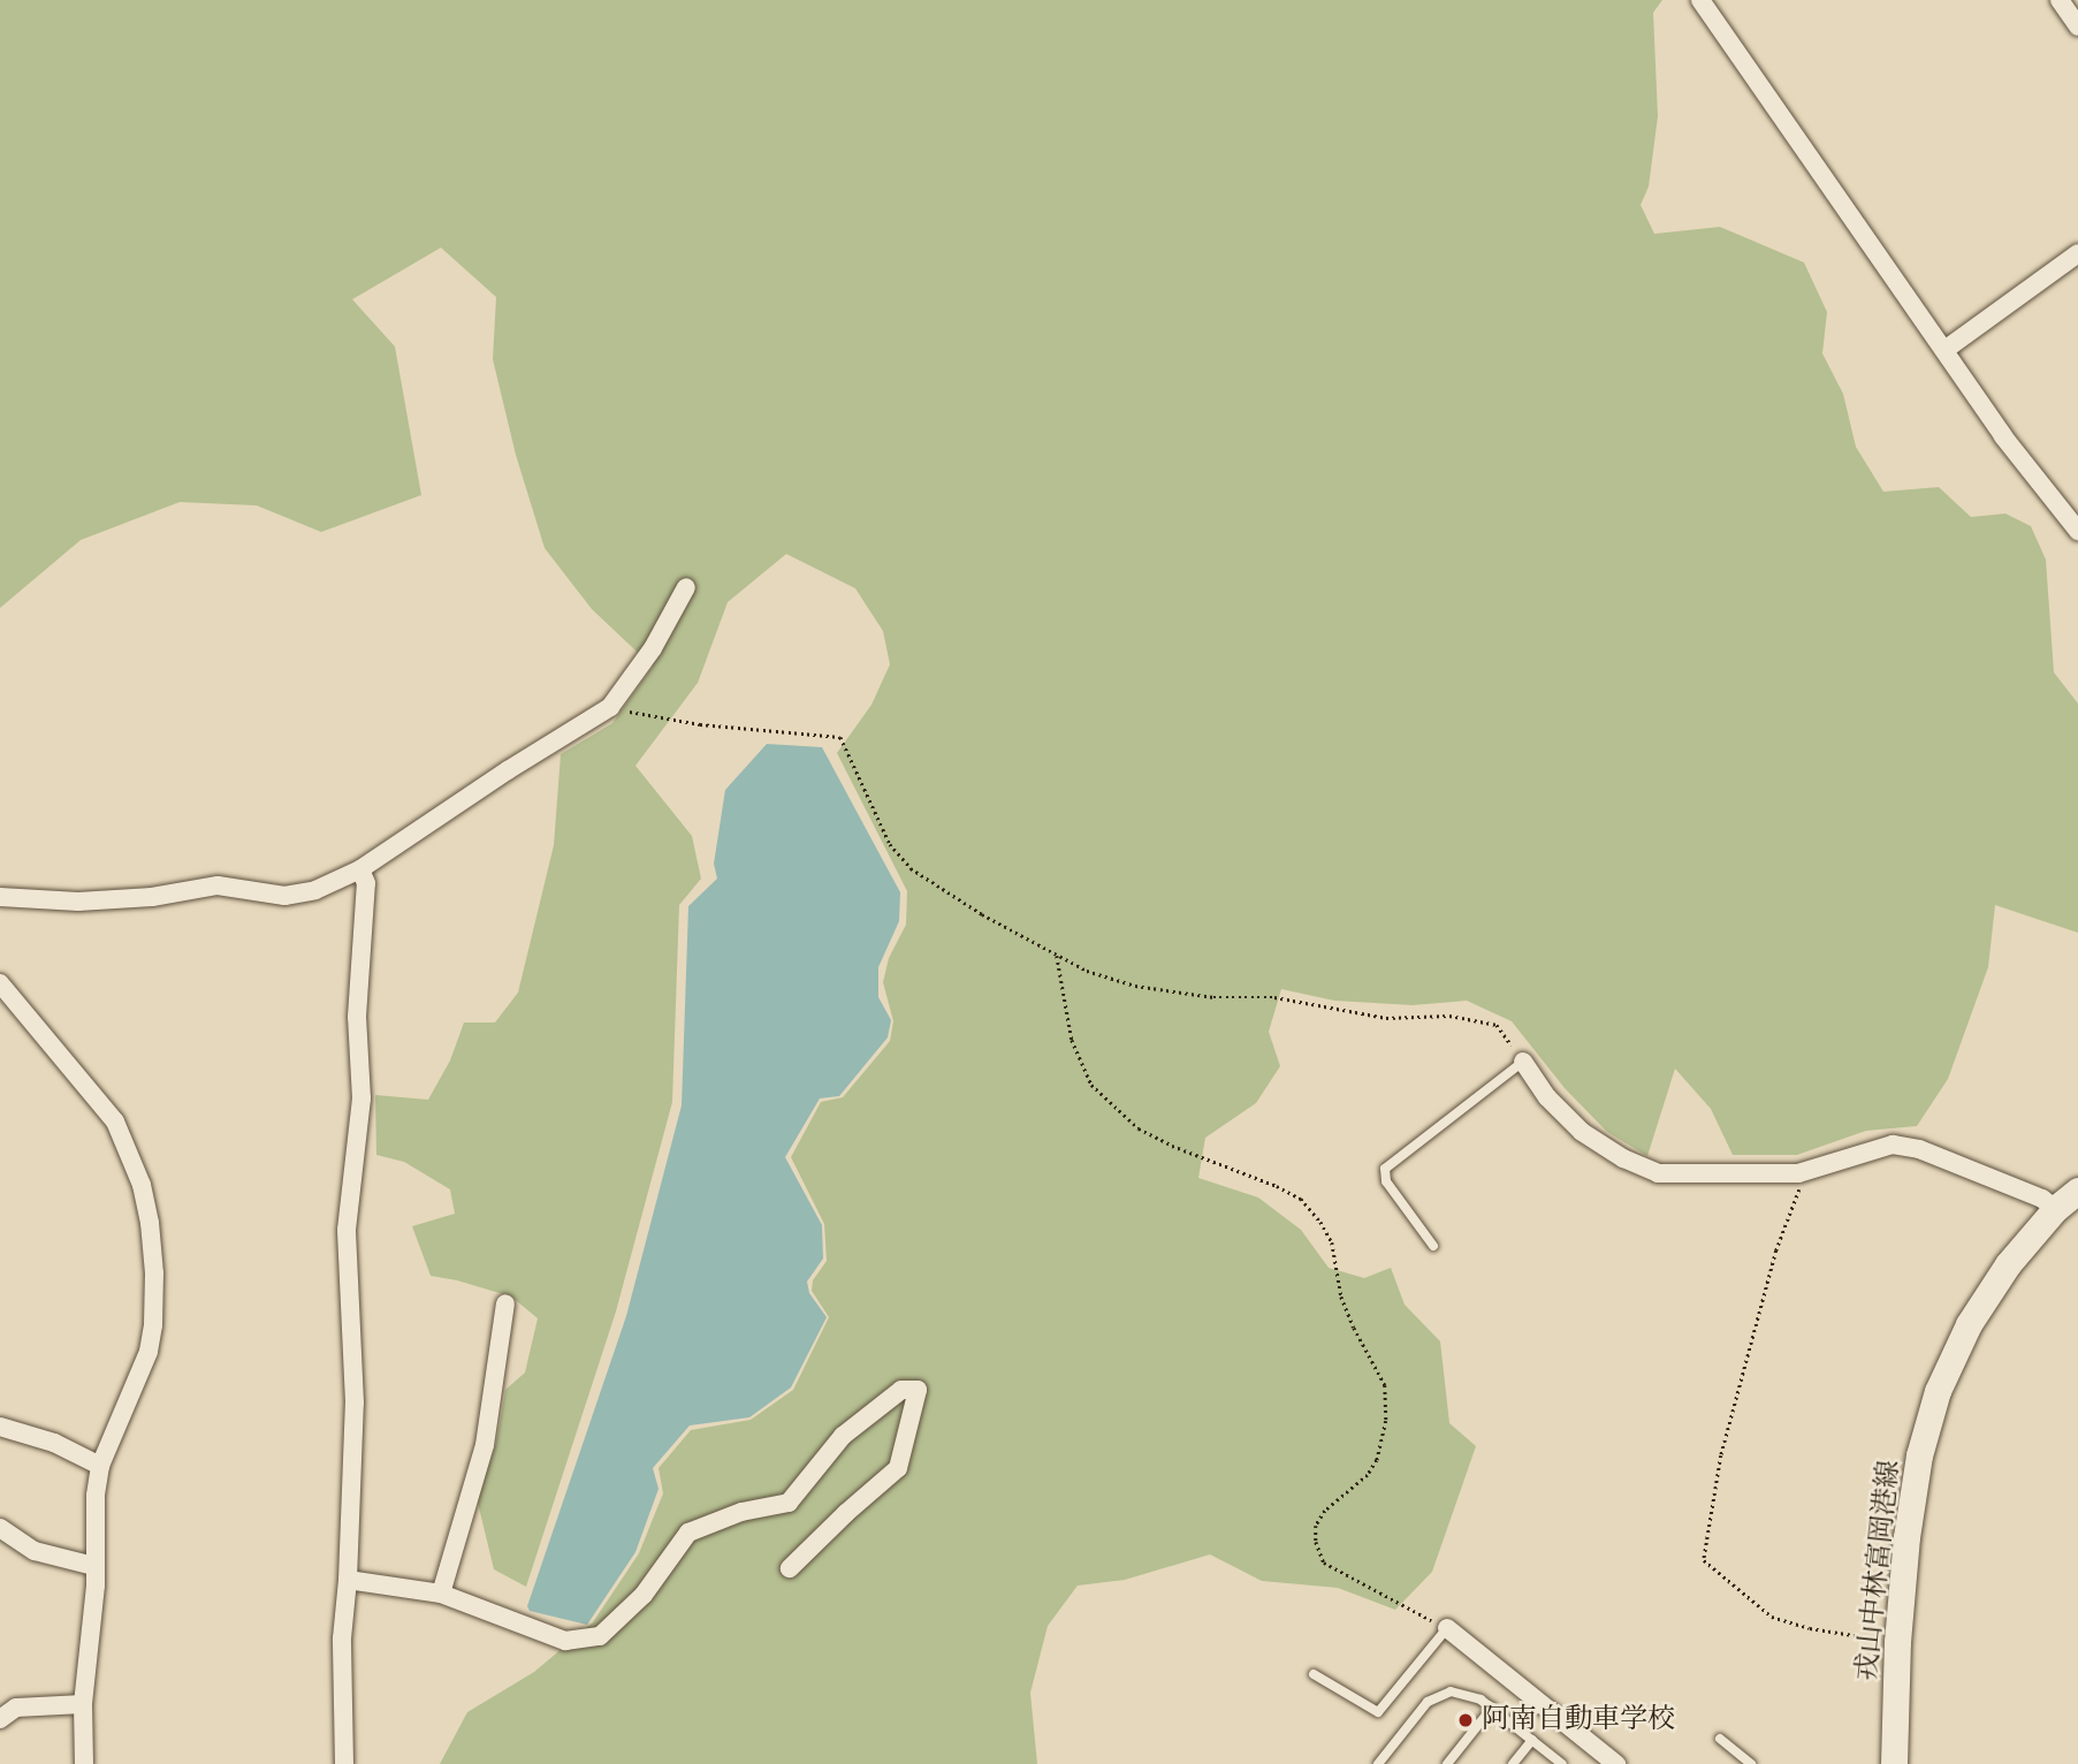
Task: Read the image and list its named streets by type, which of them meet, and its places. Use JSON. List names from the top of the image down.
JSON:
{
  "streets": {
    "main road": ["戎山中林富岡港線"]
  },
  "places": ["阿南自動車学校"]
}
